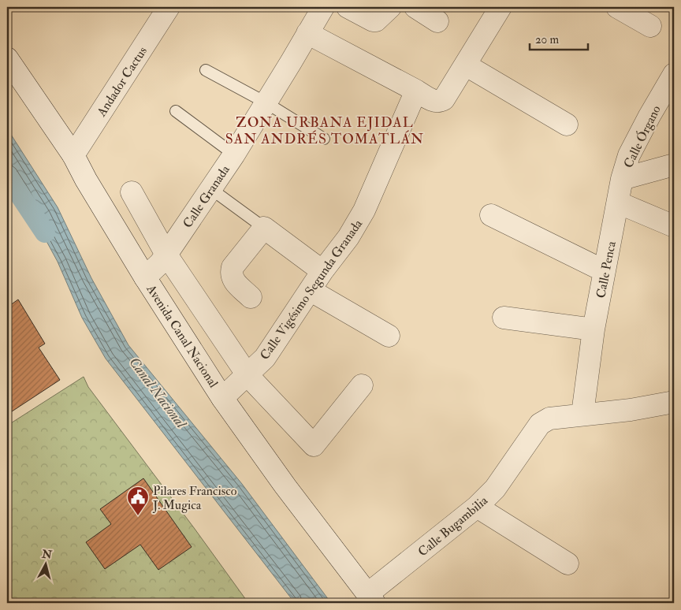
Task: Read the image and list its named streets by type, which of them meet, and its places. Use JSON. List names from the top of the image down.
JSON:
{
  "streets": {
    "street": [
      "Andador Cactus",
      "Calle Órgano",
      "Calle Granada",
      "Calle Penca",
      "Calle Vigésimo Segunda Granada",
      "Avenida Canal Nacional",
      "Calle Bugambilia"
    ]
  },
  "crossings": [
    ["Andador Cactus", "Avenida Canal Nacional"],
    ["Calle Órgano", "Calle Penca"],
    ["Calle Granada", "Avenida Canal Nacional"],
    ["Calle Penca", "Calle Bugambilia"],
    ["Calle Vigésimo Segunda Granada", "Avenida Canal Nacional"],
    ["Avenida Canal Nacional", "Calle Bugambilia"]
  ],
  "districts": ["ZONA URBANA EJIDAL SAN ANDRÉS TOMATLÁN"],
  "water": ["Canal Nacional"],
  "places": {
    "public building": ["Pilares Francisco J. Mugica"]
  },
  "scale_bar": "20 m",
  "north": "top"
}
